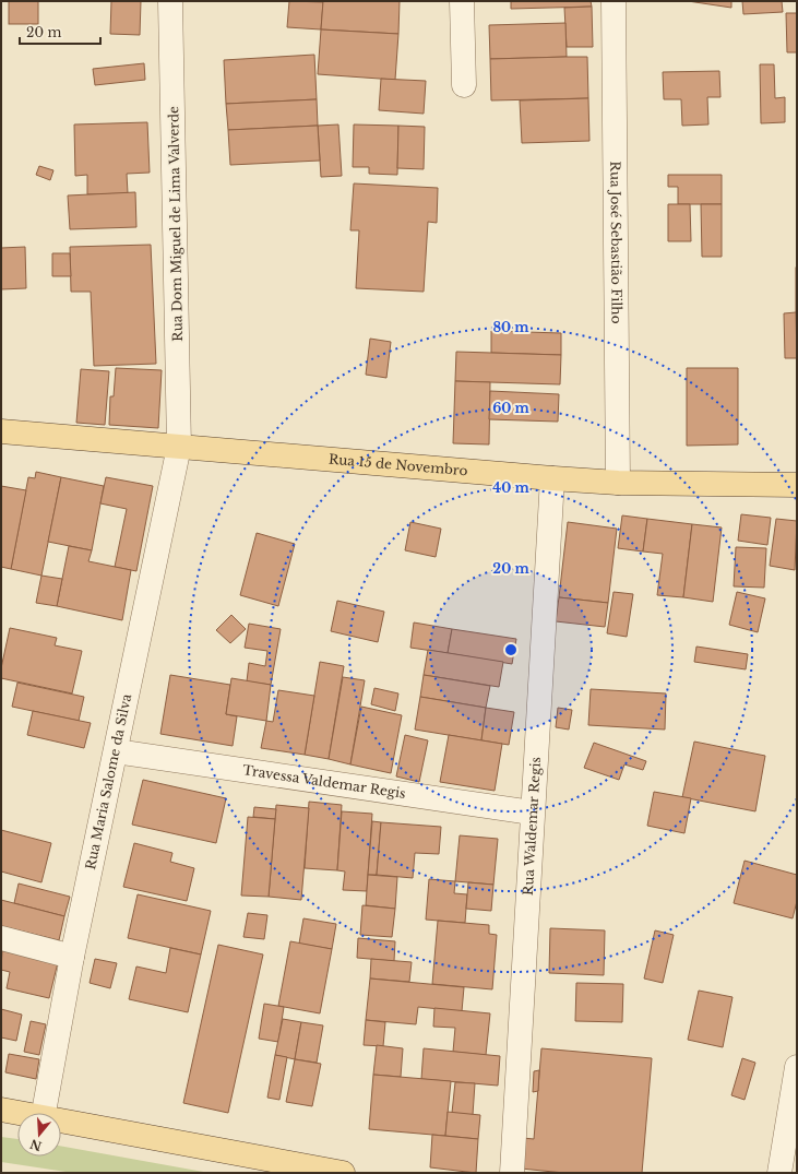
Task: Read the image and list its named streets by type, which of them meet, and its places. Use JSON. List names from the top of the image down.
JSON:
{
  "streets": {
    "main road": ["Rua 15 de Novembro"],
    "street": [
      "Rua Dom Miguel de Lima Valverde",
      "Rua José Sebastião Filho",
      "Rua Maria Salome da Silva",
      "Travessa Valdemar Regis",
      "Rua Waldemar Regis"
    ]
  },
  "crossings": [
    ["Rua Dom Miguel de Lima Valverde", "Rua 15 de Novembro"],
    ["Rua Dom Miguel de Lima Valverde", "Rua Maria Salome da Silva"],
    ["Rua José Sebastião Filho", "Rua 15 de Novembro"],
    ["Rua 15 de Novembro", "Rua Maria Salome da Silva"],
    ["Rua 15 de Novembro", "Rua Waldemar Regis"],
    ["Rua Maria Salome da Silva", "Travessa Valdemar Regis"],
    ["Travessa Valdemar Regis", "Rua Waldemar Regis"]
  ],
  "scale_bar": "20 m",
  "north": "bottom",
  "rings": [
    "80 m",
    "60 m",
    "40 m",
    "20 m"
  ]
}
